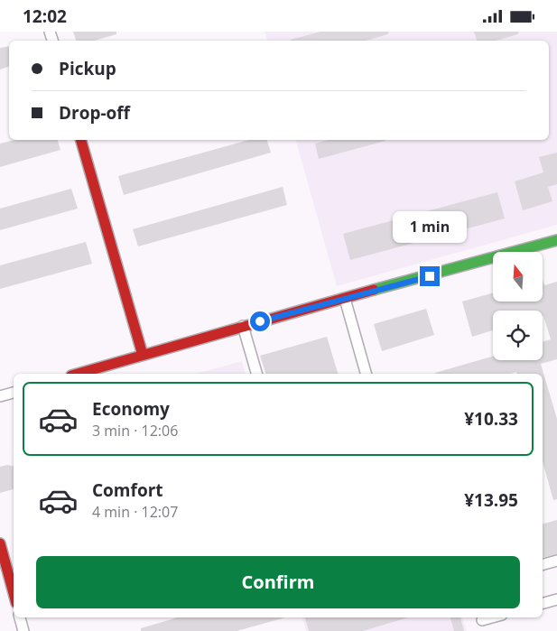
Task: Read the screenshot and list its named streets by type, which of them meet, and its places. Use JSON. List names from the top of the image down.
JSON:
{
  "north": "top",
  "page": {
    "status": "12:02",
    "banner": ["Pickup", "Drop-off"],
    "bubble": "1 min",
    "list": [
      {
        "name": "Economy",
        "note": "3 min · 12:06",
        "value": "¥10.33"
      },
      {
        "name": "Comfort",
        "note": "4 min · 12:07",
        "value": "¥13.95"
      }
    ],
    "buttons": "Confirm"
  }
}
